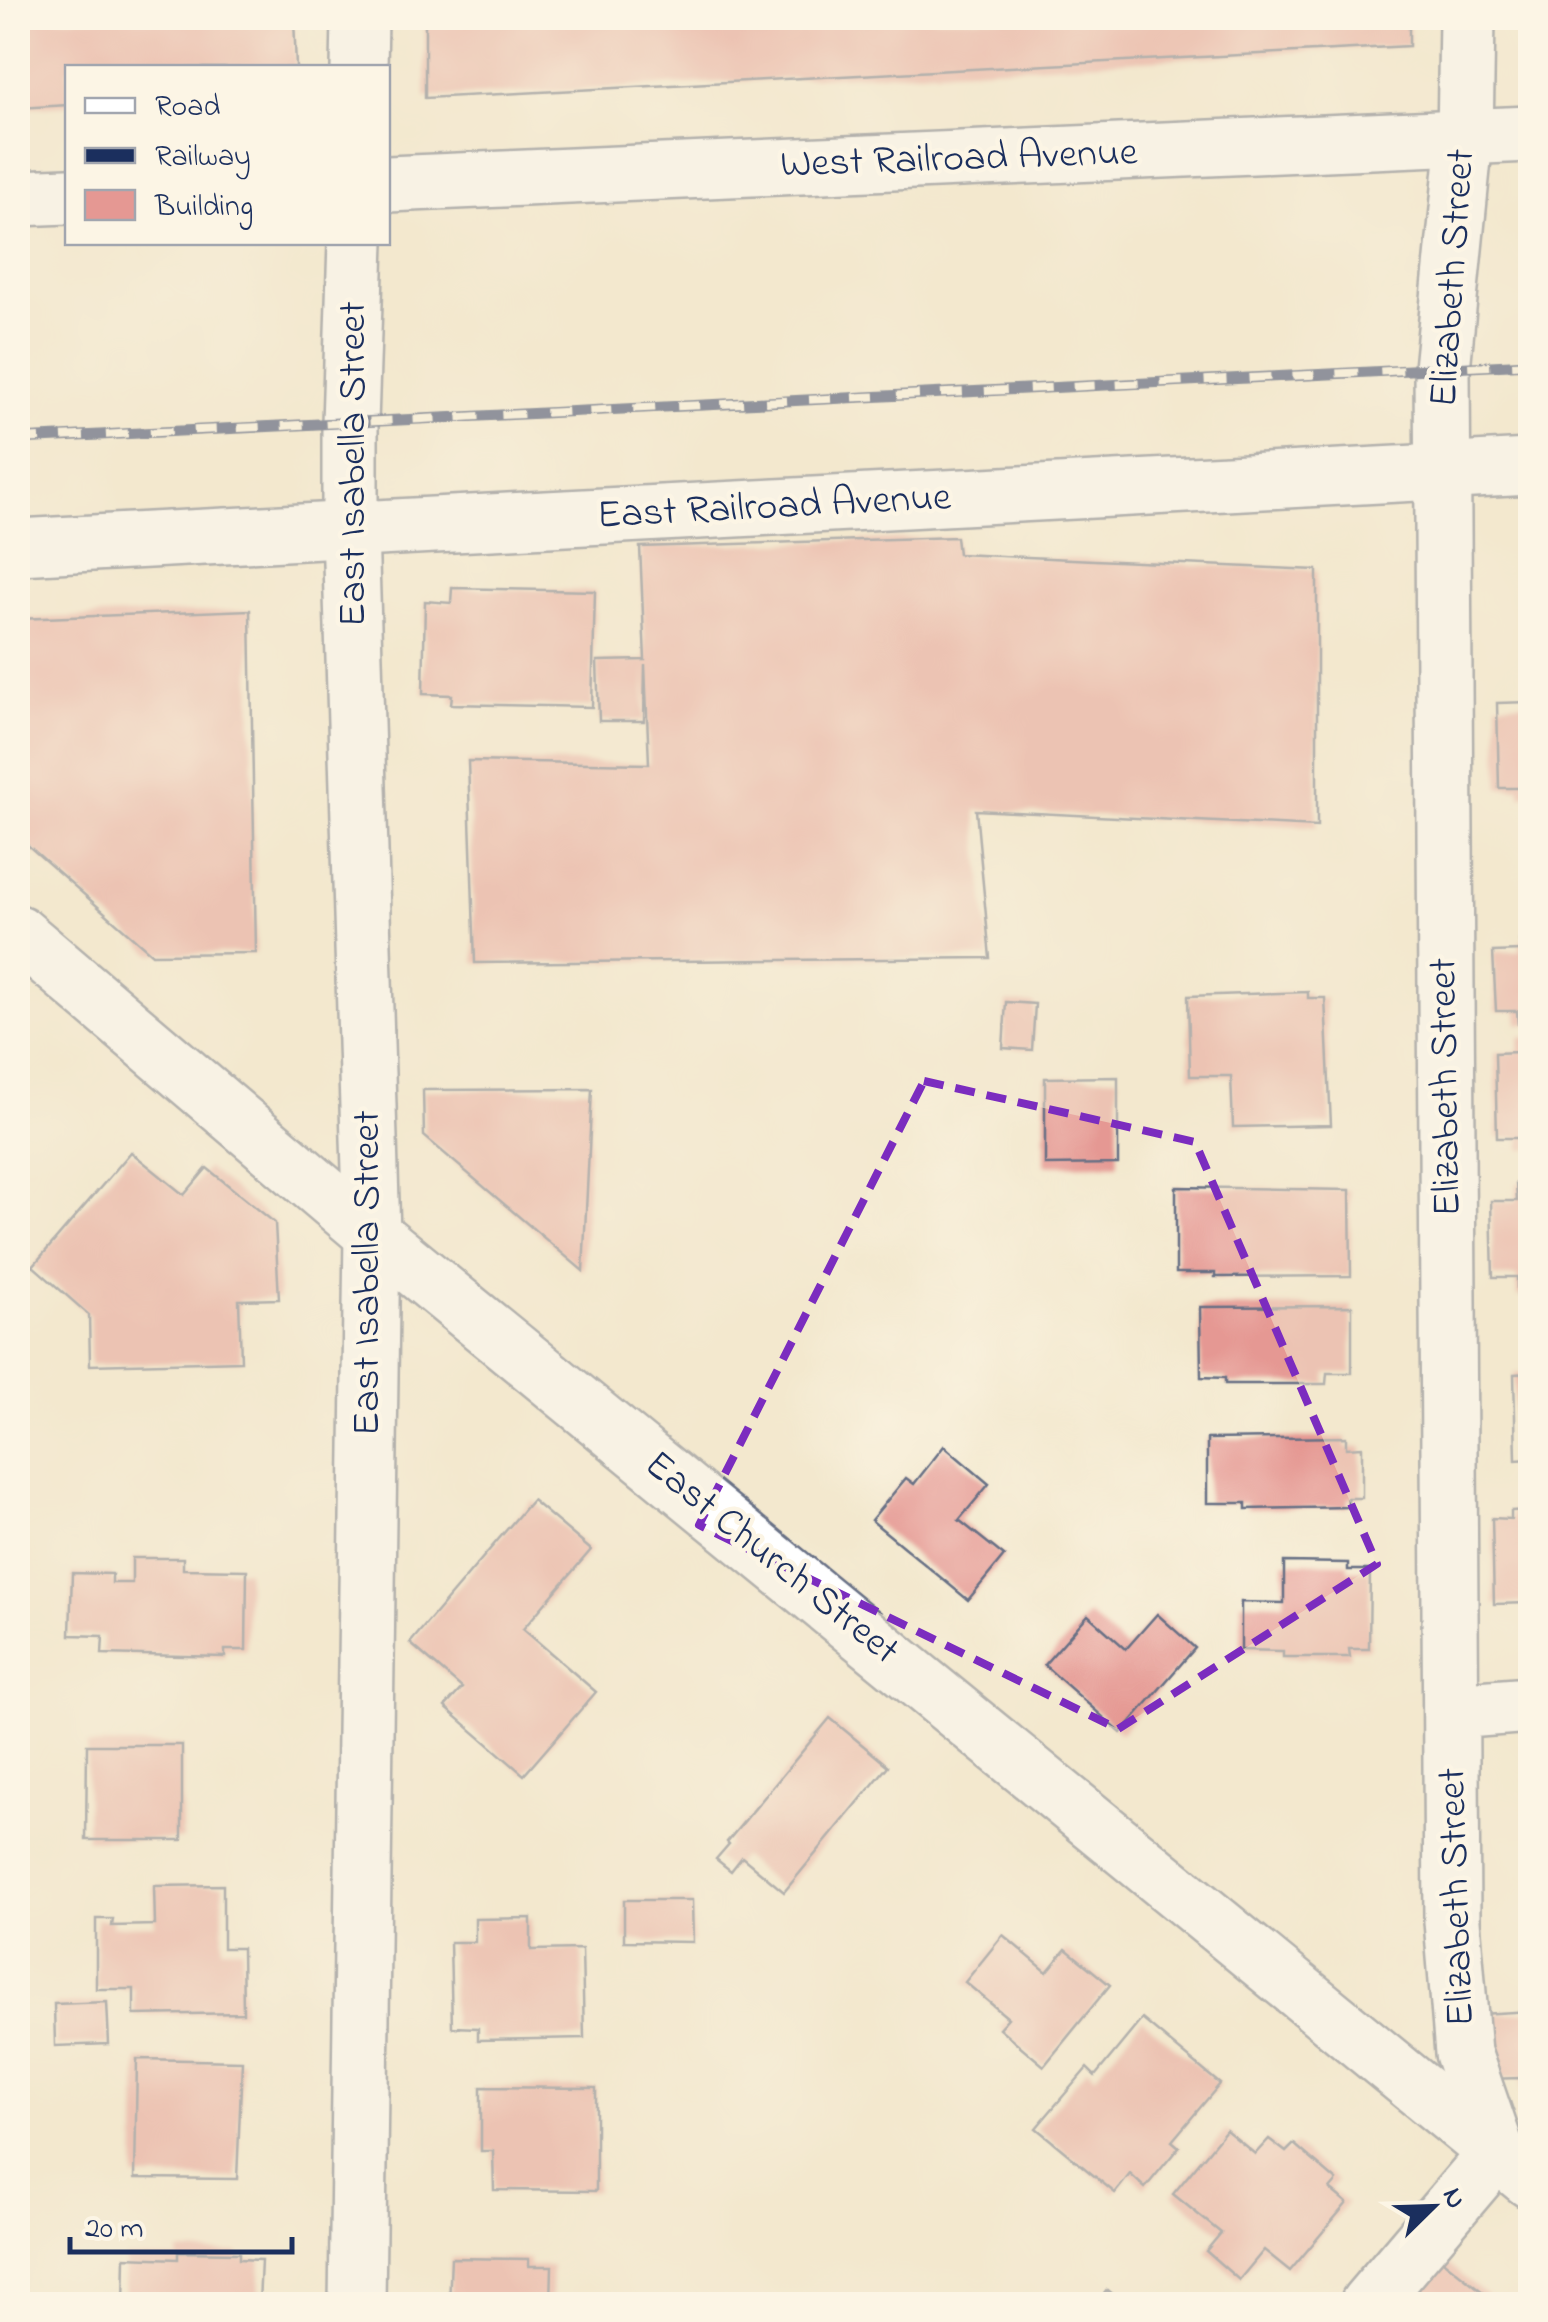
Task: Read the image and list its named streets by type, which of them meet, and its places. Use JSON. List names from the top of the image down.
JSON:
{
  "streets": {
    "street": [
      "West Railroad Avenue",
      "Elizabeth Street",
      "East Isabella Street",
      "East Railroad Avenue",
      "East Church Street"
    ]
  },
  "crossings": [
    ["West Railroad Avenue", "Elizabeth Street"],
    ["Elizabeth Street", "East Railroad Avenue"],
    ["Elizabeth Street", "East Church Street"],
    ["East Isabella Street", "East Railroad Avenue"],
    ["East Isabella Street", "East Church Street"]
  ],
  "legend": ["Road", "Railway", "Building"],
  "scale_bar": "20 m",
  "north": "top right"
}
